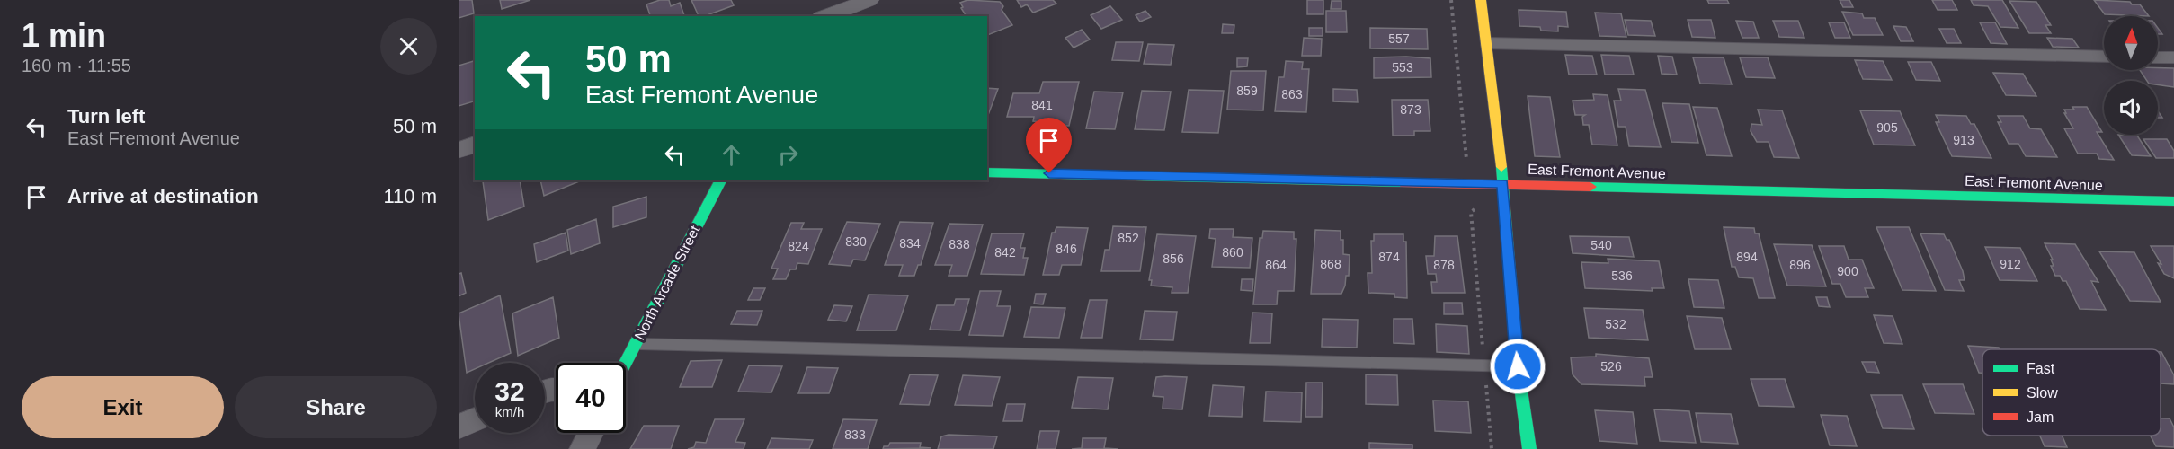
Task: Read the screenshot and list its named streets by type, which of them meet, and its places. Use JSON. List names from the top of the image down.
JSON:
{
  "streets": {
    "street": ["East Fremont Avenue", "North Arcade Street"]
  },
  "house_numbers": [
    "557",
    "553",
    "859",
    "863",
    "841",
    "873",
    "905",
    "913",
    "852",
    "830",
    "834",
    "838",
    "540",
    "824",
    "846",
    "842",
    "860",
    "874",
    "894",
    "856",
    "868",
    "912",
    "864",
    "878",
    "896",
    "900",
    "536",
    "532",
    "526",
    "833"
  ],
  "legend": ["Fast", "Slow", "Jam"],
  "north": "top",
  "page": {
    "heading": ["1 min", "160 m · 11:55"],
    "turn": ["50 m", "East Fremont Avenue"],
    "list": [
      {
        "name": "Turn left",
        "note": "East Fremont Avenue",
        "value": "50 m"
      },
      {
        "name": "Arrive at destination",
        "value": "110 m"
      }
    ],
    "speed": "32 km/h",
    "limit": "40",
    "buttons": ["Exit", "Share"]
  }
}
